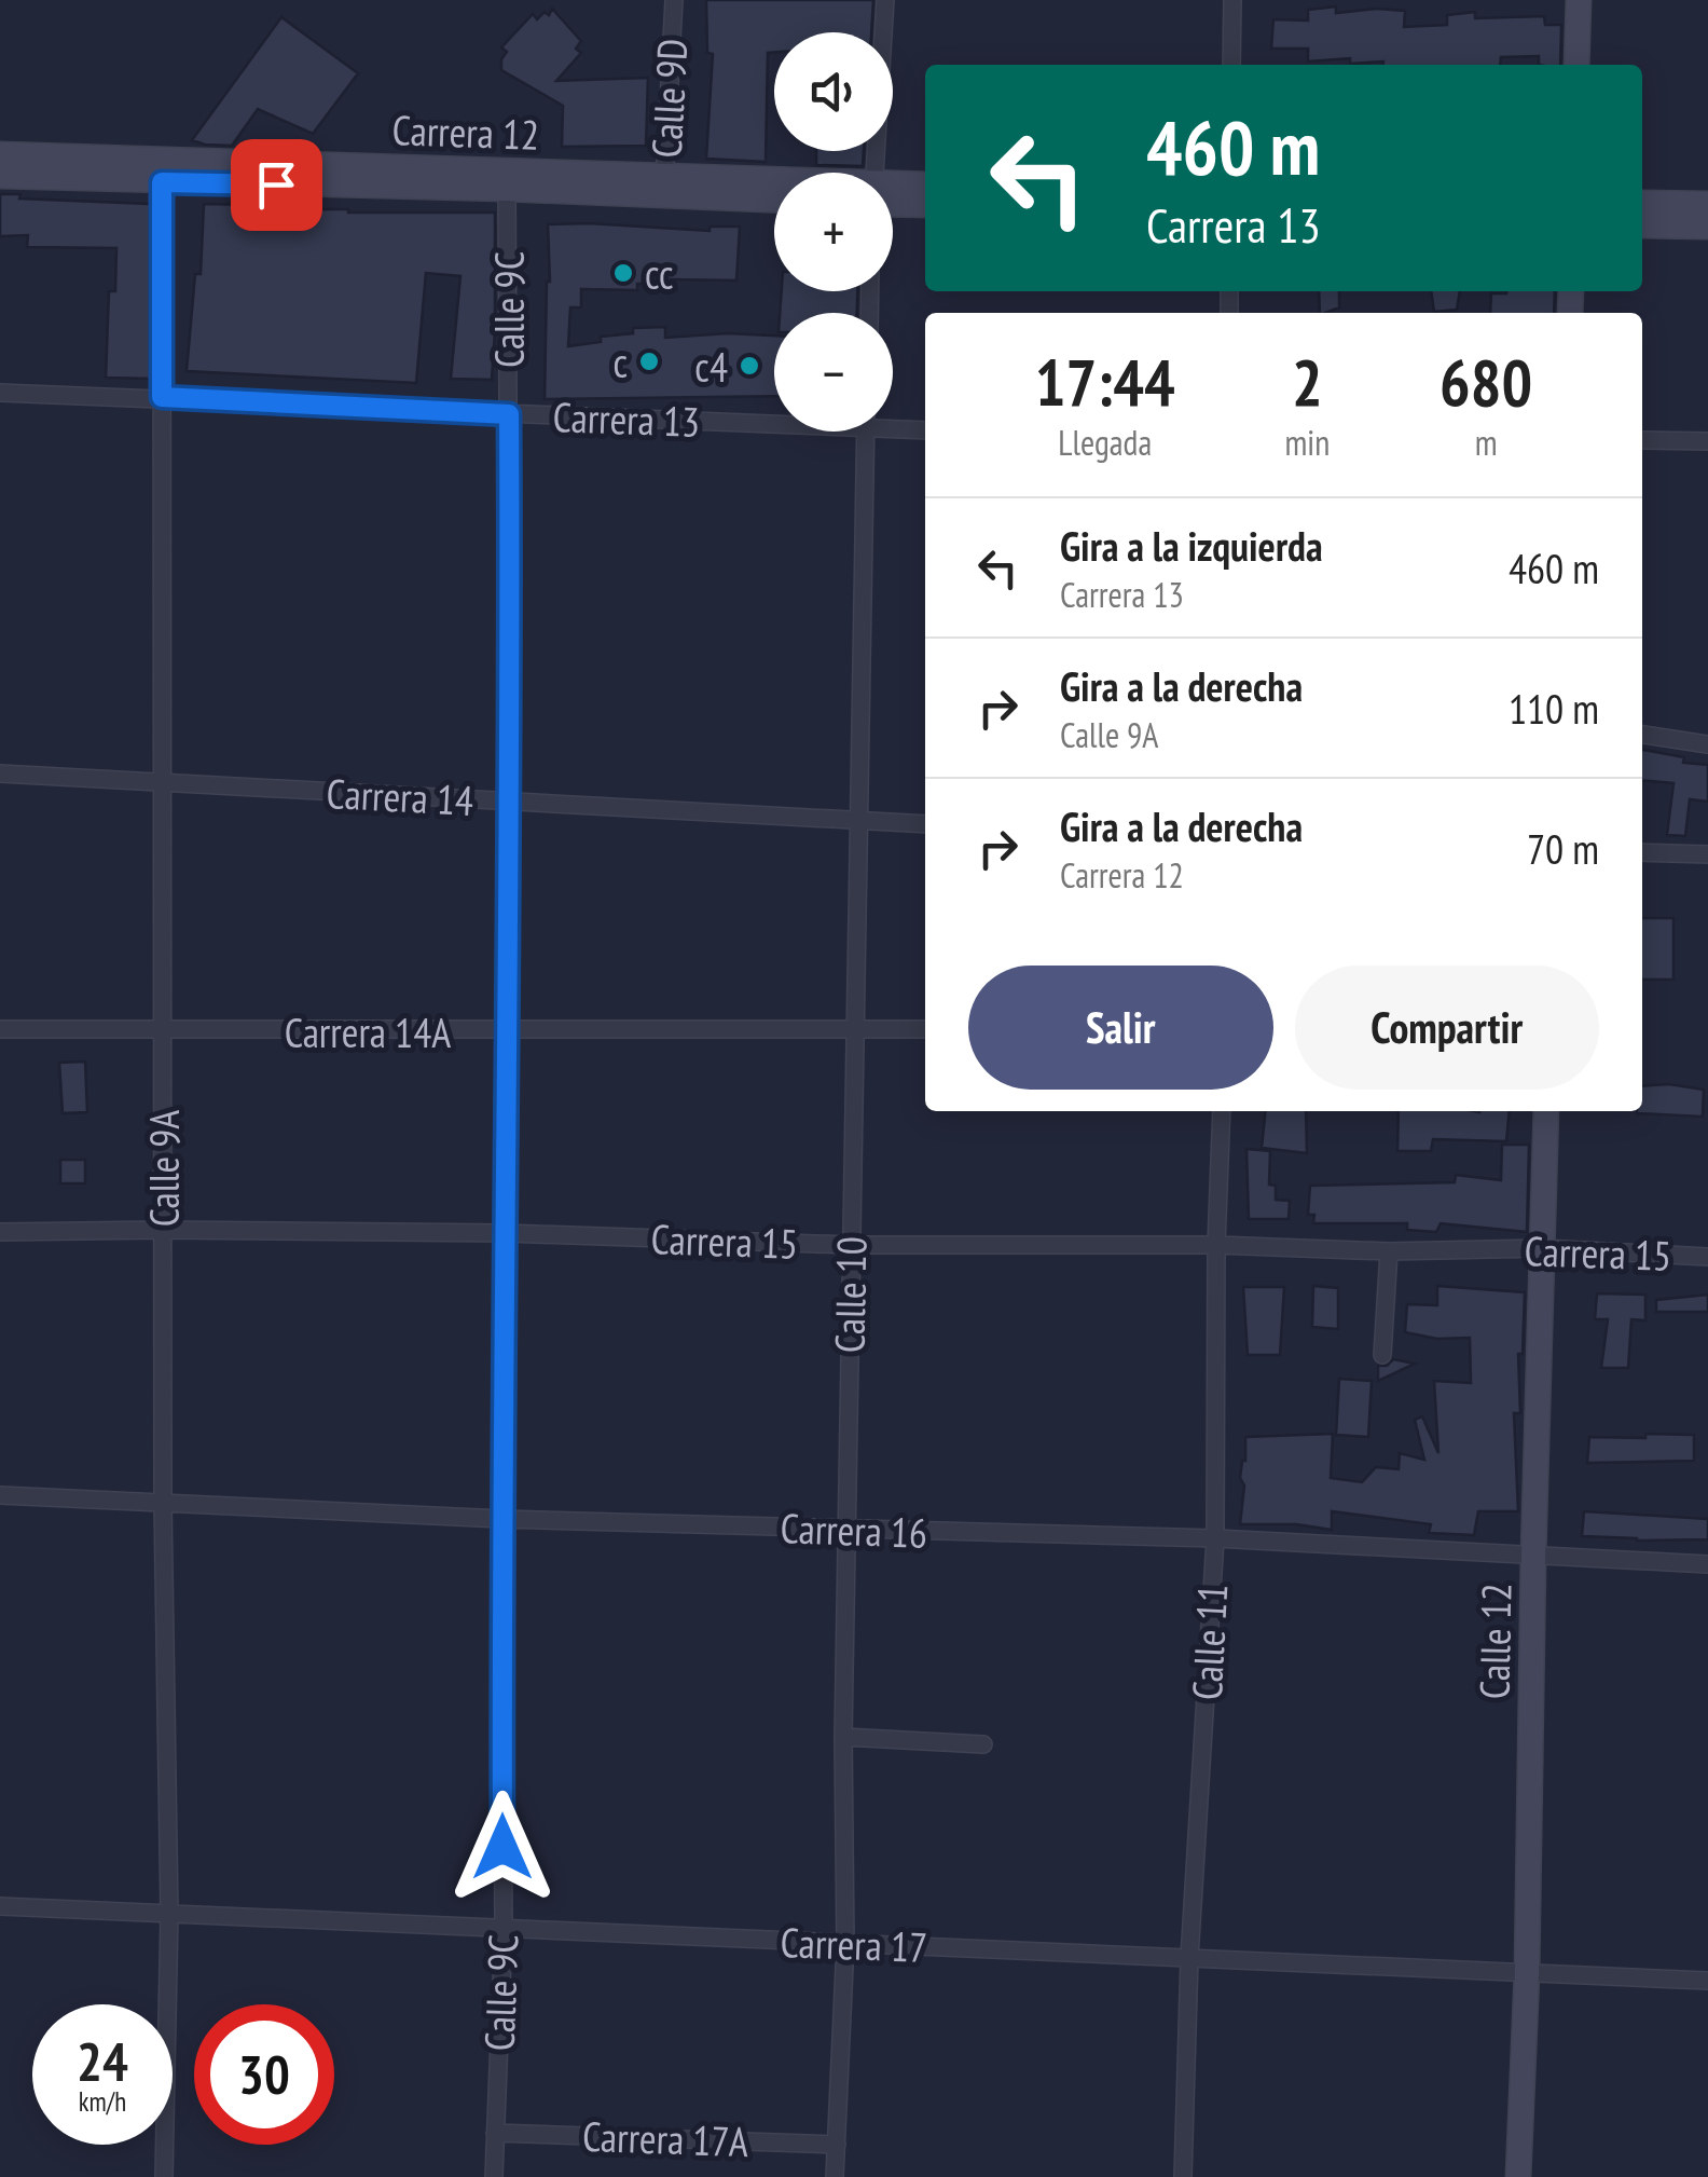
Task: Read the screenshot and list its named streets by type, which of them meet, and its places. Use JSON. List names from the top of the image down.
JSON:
{
  "streets": {
    "street": [
      "Calle 9D",
      "Carrera 12",
      "Calle 9C",
      "Carrera 13",
      "Carrera 14",
      "Carrera 14A",
      "Calle 9A",
      "Carrera 15",
      "Calle 10",
      "Carrera 16",
      "Calle 12",
      "Calle 11",
      "Carrera 17",
      "Carrera 17A"
    ]
  },
  "crossings": [
    ["Calle 9D", "Carrera 12"],
    ["Carrera 12", "Calle 9C"],
    ["Carrera 12", "Calle 9A"],
    ["Calle 9C", "Carrera 13"],
    ["Calle 9C", "Carrera 14"],
    ["Calle 9C", "Carrera 14A"],
    ["Calle 9C", "Carrera 15"],
    ["Calle 9C", "Carrera 16"],
    ["Calle 9C", "Carrera 17"],
    ["Calle 9C", "Carrera 17A"],
    ["Carrera 13", "Calle 9A"],
    ["Carrera 14", "Calle 9A"],
    ["Carrera 14", "Calle 10"],
    ["Carrera 14A", "Calle 9A"],
    ["Carrera 14A", "Calle 10"],
    ["Calle 9A", "Carrera 15"],
    ["Calle 9A", "Carrera 16"],
    ["Calle 9A", "Carrera 17"],
    ["Carrera 15", "Calle 10"],
    ["Carrera 15", "Calle 12"],
    ["Carrera 15", "Calle 11"],
    ["Calle 10", "Carrera 16"],
    ["Calle 10", "Carrera 17"],
    ["Calle 10", "Carrera 17A"],
    ["Carrera 16", "Calle 12"],
    ["Carrera 16", "Calle 11"],
    ["Calle 12", "Carrera 17"],
    ["Calle 11", "Carrera 17"]
  ],
  "places": ["cc", "c", "c4"],
  "page": {
    "map_buttons": ["+", "−"],
    "turn": ["460 m", "Carrera 13"],
    "eta": [
      "17:44",
      "Llegada",
      "2",
      "min",
      "680",
      "m"
    ],
    "list": [
      {
        "name": "Gira a la izquierda",
        "note": "Carrera 13",
        "value": "460 m"
      },
      {
        "name": "Gira a la derecha",
        "note": "Calle 9A",
        "value": "110 m"
      },
      {
        "name": "Gira a la derecha",
        "note": "Carrera 12",
        "value": "70 m"
      }
    ],
    "buttons": ["Salir", "Compartir"],
    "speed": "24 km/h",
    "limit": "30"
  }
}
